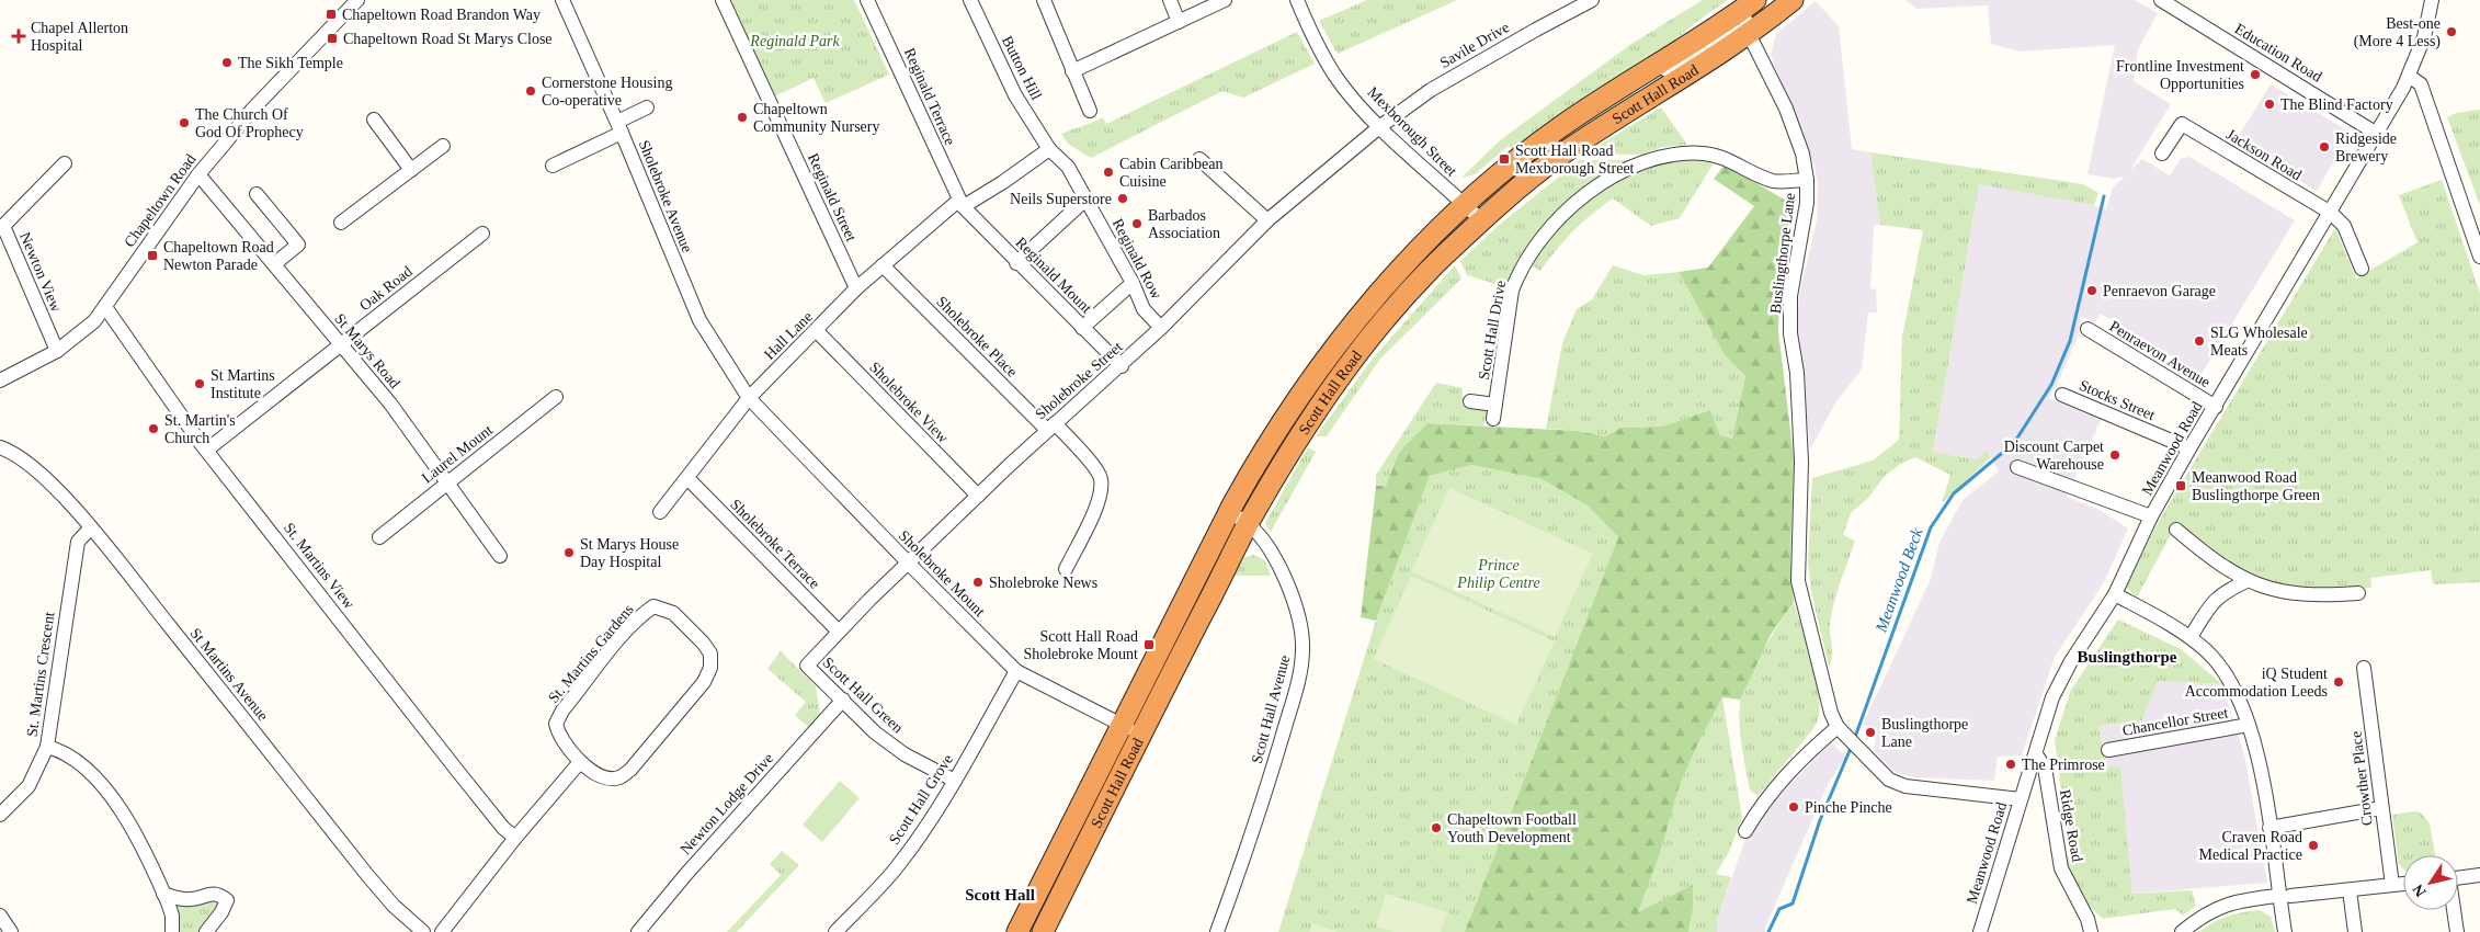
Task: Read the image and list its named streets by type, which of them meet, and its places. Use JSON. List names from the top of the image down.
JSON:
{
  "streets": {
    "highway": ["Scott Hall Road"],
    "street": [
      "Savile Drive",
      "Education Road",
      "Button Hill",
      "Reginald Terrace",
      "Mexborough Street",
      "Jackson Road",
      "Sholebroke Avenue",
      "Reginald Street",
      "Chapeltown Road",
      "Buslingthorpe Lane",
      "Reginald Row",
      "Newton View",
      "Reginald Mount",
      "Oak Road",
      "Scott Hall Drive",
      "Hall Lane",
      "Sholebroke Place",
      "St Marys Road",
      "Penraevon Avenue",
      "Sholebroke Street",
      "Stocks Street",
      "Sholebroke View",
      "Meanwood Road",
      "Laurel Mount",
      "Sholebroke Terrace",
      "St. Martins View",
      "Sholebroke Mount",
      "St. Martins Gardens",
      "St. Martins Crescent",
      "St Martins Avenue",
      "Scott Hall Green",
      "Scott Hall Avenue",
      "Chancellor Street",
      "Crowther Place",
      "Scott Hall Grove",
      "Newton Lodge Drive",
      "Ridge Road"
    ]
  },
  "crossings": [
    ["Savile Drive", "Mexborough Street"],
    ["Savile Drive", "Sholebroke Street"],
    ["Education Road", "Meanwood Road"],
    ["Button Hill", "Reginald Row"],
    ["Button Hill", "Hall Lane"],
    ["Scott Hall Road", "Mexborough Street"],
    ["Scott Hall Road", "Buslingthorpe Lane"],
    ["Scott Hall Road", "Sholebroke Mount"],
    ["Scott Hall Road", "Scott Hall Avenue"],
    ["Reginald Terrace", "Reginald Mount"],
    ["Reginald Terrace", "Hall Lane"],
    ["Mexborough Street", "Sholebroke Street"],
    ["Jackson Road", "Meanwood Road"],
    ["Sholebroke Avenue", "Hall Lane"],
    ["Sholebroke Avenue", "Sholebroke Mount"],
    ["Reginald Street", "Hall Lane"],
    ["Chapeltown Road", "Newton View"],
    ["Chapeltown Road", "St Marys Road"],
    ["Chapeltown Road", "St. Martins View"],
    ["Buslingthorpe Lane", "Scott Hall Drive"],
    ["Buslingthorpe Lane", "Meanwood Road"],
    ["Reginald Row", "Hall Lane"],
    ["Reginald Row", "Sholebroke Street"],
    ["Reginald Mount", "Hall Lane"],
    ["Reginald Mount", "Sholebroke Street"],
    ["Oak Road", "St Marys Road"],
    ["Oak Road", "St. Martins View"],
    ["Hall Lane", "Sholebroke Place"],
    ["Hall Lane", "Sholebroke View"],
    ["Hall Lane", "Sholebroke Terrace"],
    ["Hall Lane", "Sholebroke Mount"],
    ["Sholebroke Place", "Sholebroke Street"],
    ["St Marys Road", "Laurel Mount"],
    ["Penraevon Avenue", "Meanwood Road"],
    ["Sholebroke Street", "Sholebroke View"],
    ["Sholebroke Street", "Sholebroke Terrace"],
    ["Sholebroke Street", "Sholebroke Mount"],
    ["Sholebroke Street", "Scott Hall Green"],
    ["Stocks Street", "Meanwood Road"],
    ["Meanwood Road", "Ridge Road"],
    ["Sholebroke Mount", "Scott Hall Grove"],
    ["St. Martins Crescent", "St Martins Avenue"],
    ["Scott Hall Green", "Scott Hall Grove"],
    ["Scott Hall Green", "Newton Lodge Drive"]
  ],
  "districts": ["Buslingthorpe", "Scott Hall"],
  "water": ["Meanwood Beck"],
  "parks": ["Reginald Park", "Prince Philip Centre"],
  "places": {
    "transit": [
      "Chapeltown Road Brandon Way",
      "Chapeltown Road St Marys Close",
      "Scott Hall Road Mexborough Street",
      "Chapeltown Road Newton Parade",
      "Meanwood Road Buslingthorpe Green",
      "Scott Hall Road Sholebroke Mount"
    ],
    "other": [
      "Best-one (More 4 Less)",
      "The Sikh Temple",
      "Frontline Investment Opportunities",
      "Cornerstone Housing Co-operative",
      "The Blind Factory",
      "Chapeltown Community Nursery",
      "The Church Of God Of Prophecy",
      "Ridgeside Brewery",
      "Cabin Caribbean Cuisine",
      "Neils Superstore",
      "Barbados Association",
      "Penraevon Garage",
      "SLG Wholesale Meats",
      "St Martins Institute",
      "St. Martin's Church",
      "Discount Carpet Warehouse",
      "St Marys House Day Hospital",
      "Sholebroke News",
      "iQ Student Accommodation Leeds",
      "Buslingthorpe Lane",
      "The Primrose",
      "Pinche Pinche",
      "Chapeltown Football Youth Development",
      "Craven Road Medical Practice"
    ],
    "health": ["Chapel Allerton Hospital"]
  },
  "north": "bottom left"
}
